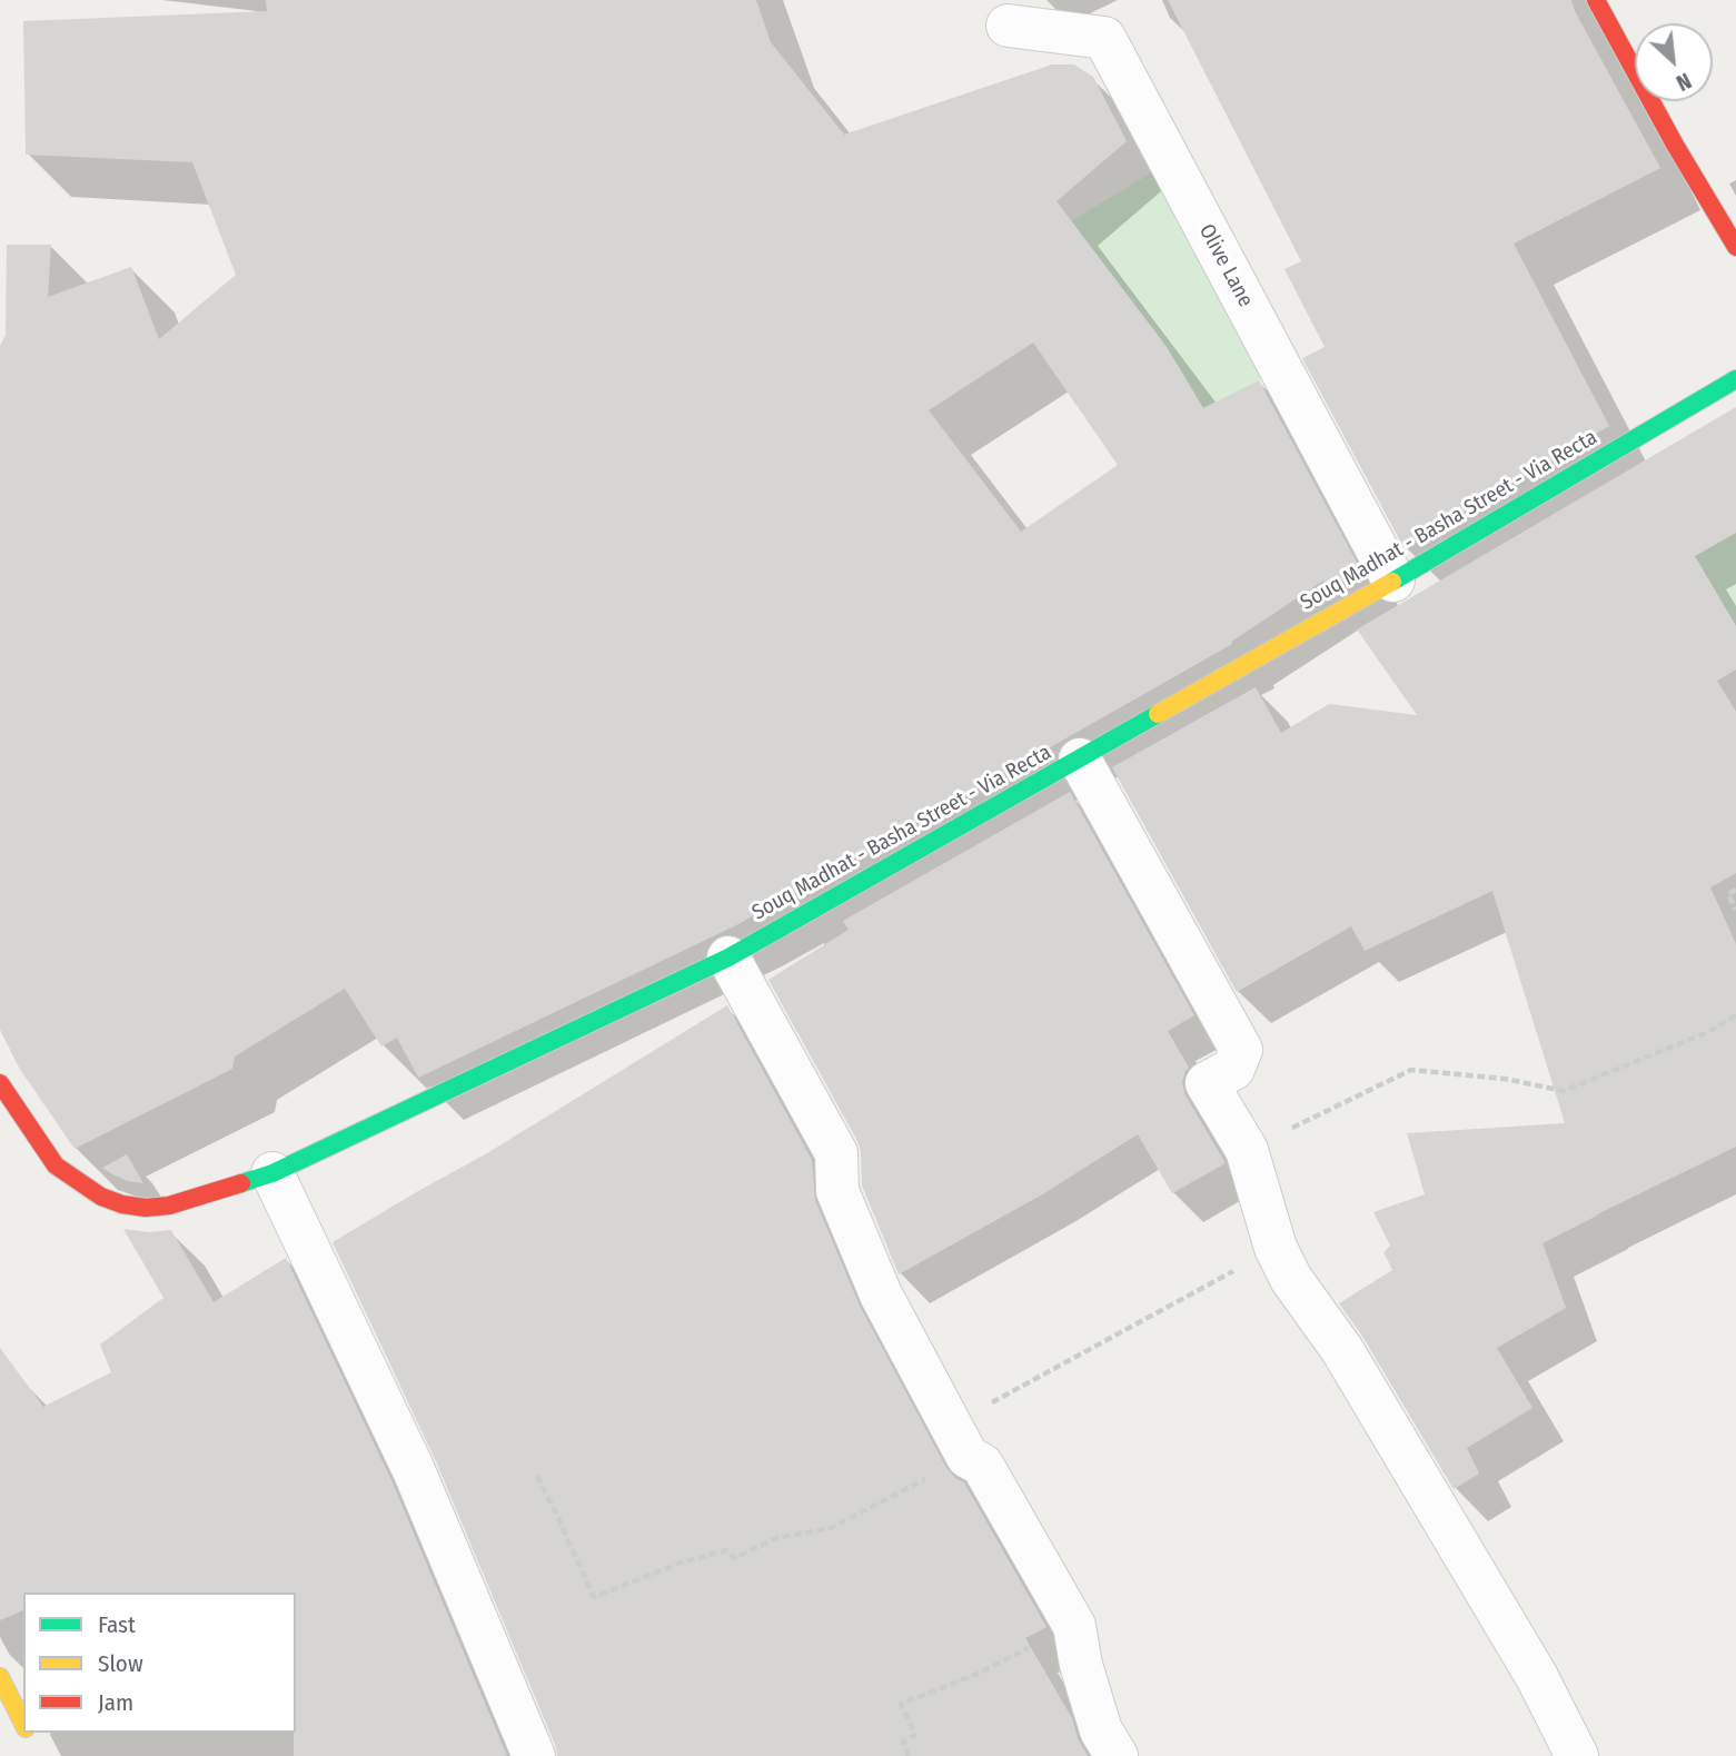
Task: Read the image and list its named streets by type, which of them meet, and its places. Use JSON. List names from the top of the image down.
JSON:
{
  "streets": {
    "street": ["Olive Lane", "Souq Madhat - Basha Street - Via Recta"]
  },
  "crossings": [
    ["Olive Lane", "Souq Madhat - Basha Street - Via Recta"]
  ],
  "legend": ["Fast", "Slow", "Jam"],
  "north": "bottom right"
}
